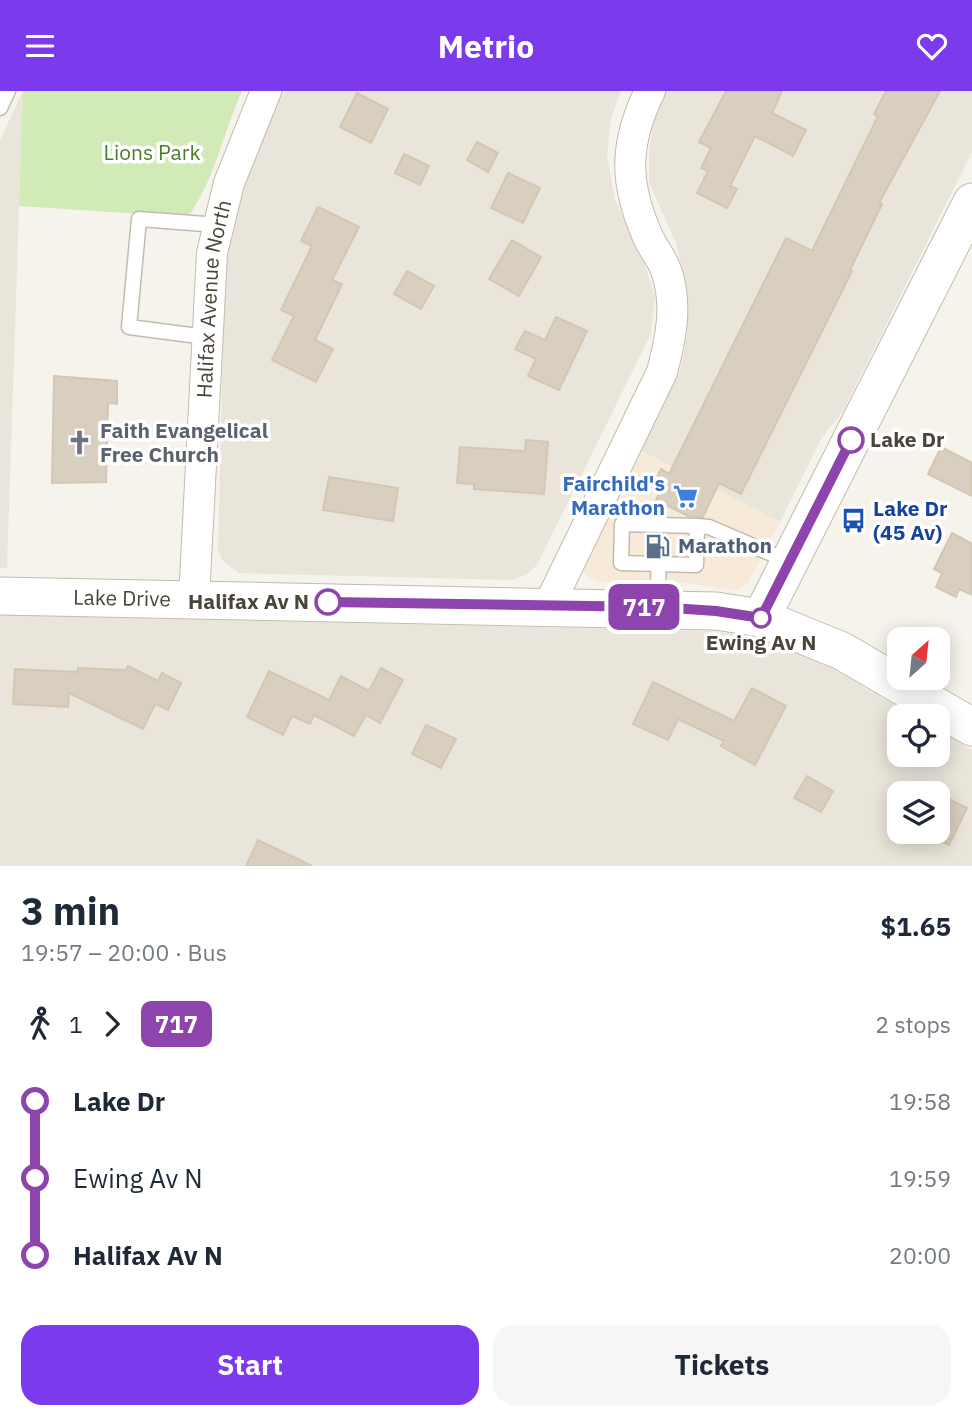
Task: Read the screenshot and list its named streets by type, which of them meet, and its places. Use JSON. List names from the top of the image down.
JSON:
{
  "streets": {
    "street": ["Halifax Avenue North", "Lake Drive"]
  },
  "crossings": [
    ["Halifax Avenue North", "Lake Drive"]
  ],
  "parks": ["Lions Park"],
  "places": {
    "other": ["Lake Dr", "Halifax Av N", "Ewing Av N"],
    "church": ["Faith Evangelical Free Church"],
    "supermarket": ["Fairchild's Marathon"],
    "bus stop": ["Lake Dr (45 Av)"],
    "fuel station": ["Marathon"]
  },
  "lines": ["bus line 717"],
  "north": "top right",
  "page": {
    "header": "Metrio",
    "on_map": "717",
    "heading": ["3 min", "19:57 – 20:00 · Bus", "$1.65"],
    "legs": ["1", "717", "2 stops"],
    "list": [
      {
        "name": "Lake Dr",
        "value": "19:58"
      },
      {
        "name": "Ewing Av N",
        "value": "19:59"
      },
      {
        "name": "Halifax Av N",
        "value": "20:00"
      }
    ],
    "buttons": ["Start", "Tickets"]
  }
}
